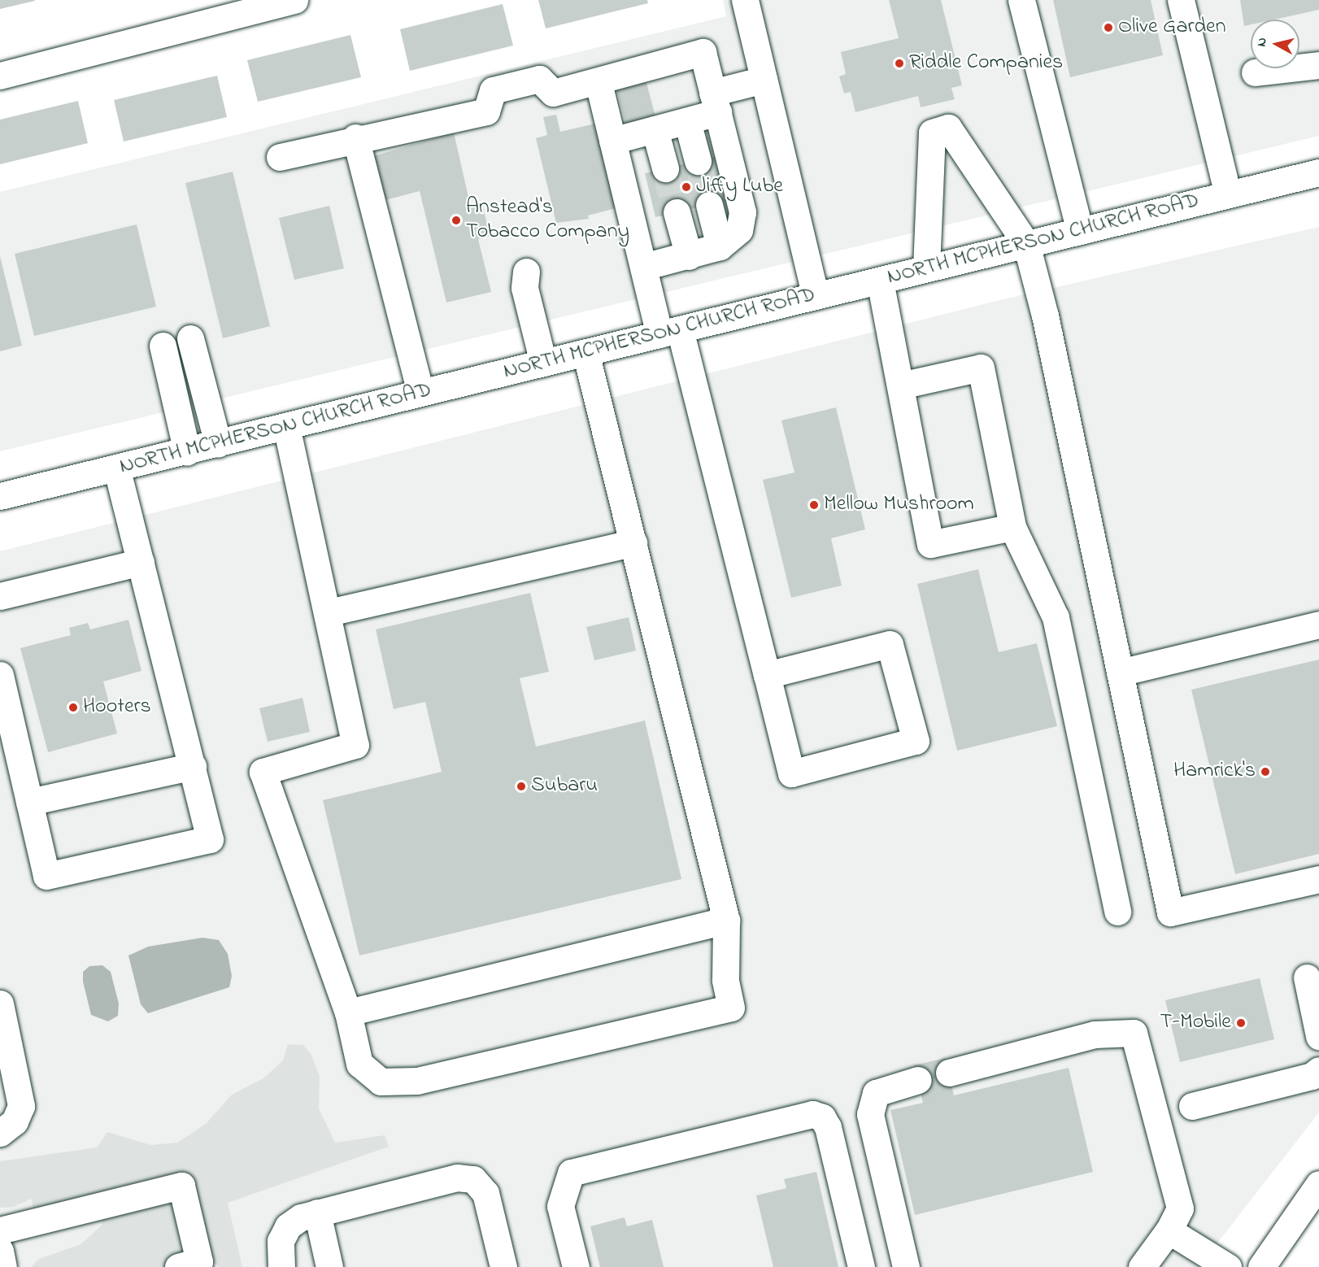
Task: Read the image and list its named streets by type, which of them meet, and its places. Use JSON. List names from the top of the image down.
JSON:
{
  "streets": {
    "main road": ["NORTH MCPHERSON CHURCH ROAD"]
  },
  "places": [
    "Olive Garden",
    "Riddle Companies",
    "Jiffy Lube",
    "Anstead's Tobacco Company",
    "Mellow Mushroom",
    "Hooters",
    "Hamrick's",
    "Subaru",
    "T-Mobile"
  ],
  "north": "left"
}
